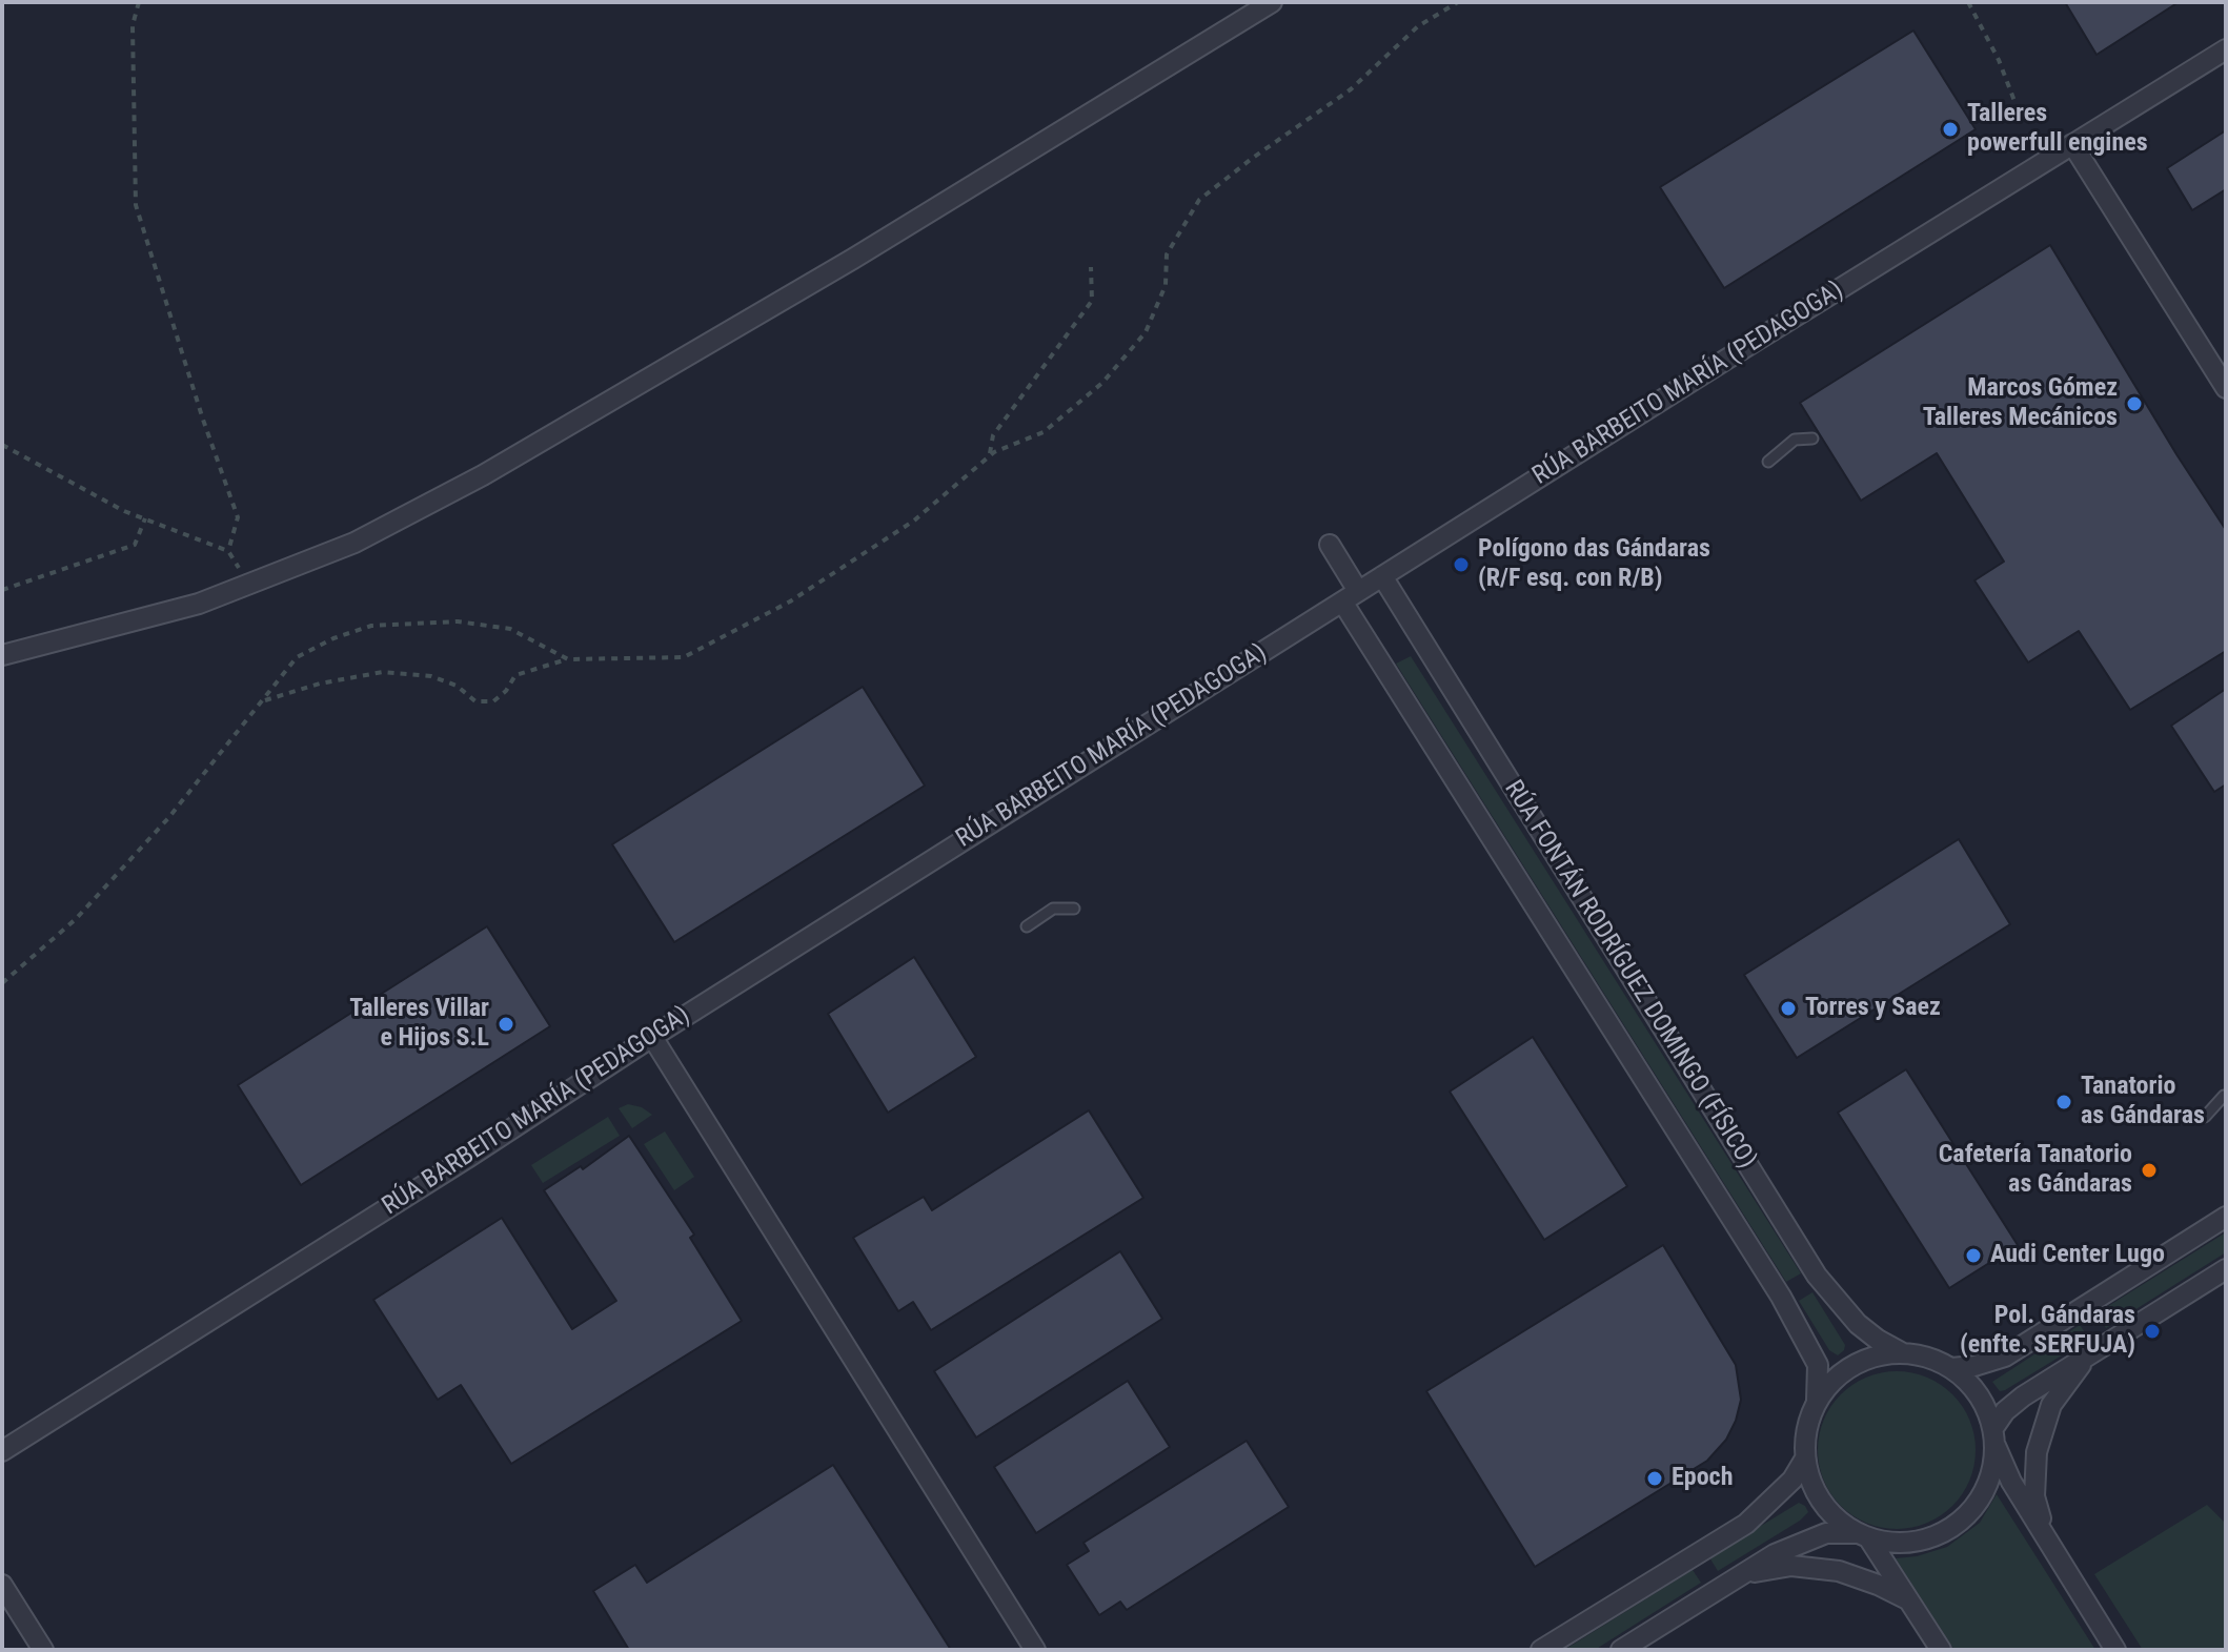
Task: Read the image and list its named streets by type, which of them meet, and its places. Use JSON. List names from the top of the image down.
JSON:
{
  "streets": {
    "street": ["RÚA BARBEITO MARÍA (PEDAGOGA)", "RÚA FONTÁN RODRÍGUEZ DOMINGO (FÍSICO)"]
  },
  "crossings": [
    ["RÚA BARBEITO MARÍA (PEDAGOGA)", "RÚA FONTÁN RODRÍGUEZ DOMINGO (FÍSICO)"]
  ],
  "places": [
    "Talleres powerfull engines",
    "Marcos Gómez Talleres Mecánicos",
    "Polígono das Gándaras (R/F esq. con R/B)",
    "Torres y Saez",
    "Talleres Villar e Hijos S.L",
    "Tanatorio as Gándaras",
    "Cafetería Tanatorio as Gándaras",
    "Audi Center Lugo",
    "Pol. Gándaras (enfte. SERFUJA)",
    "Epoch"
  ]
}
